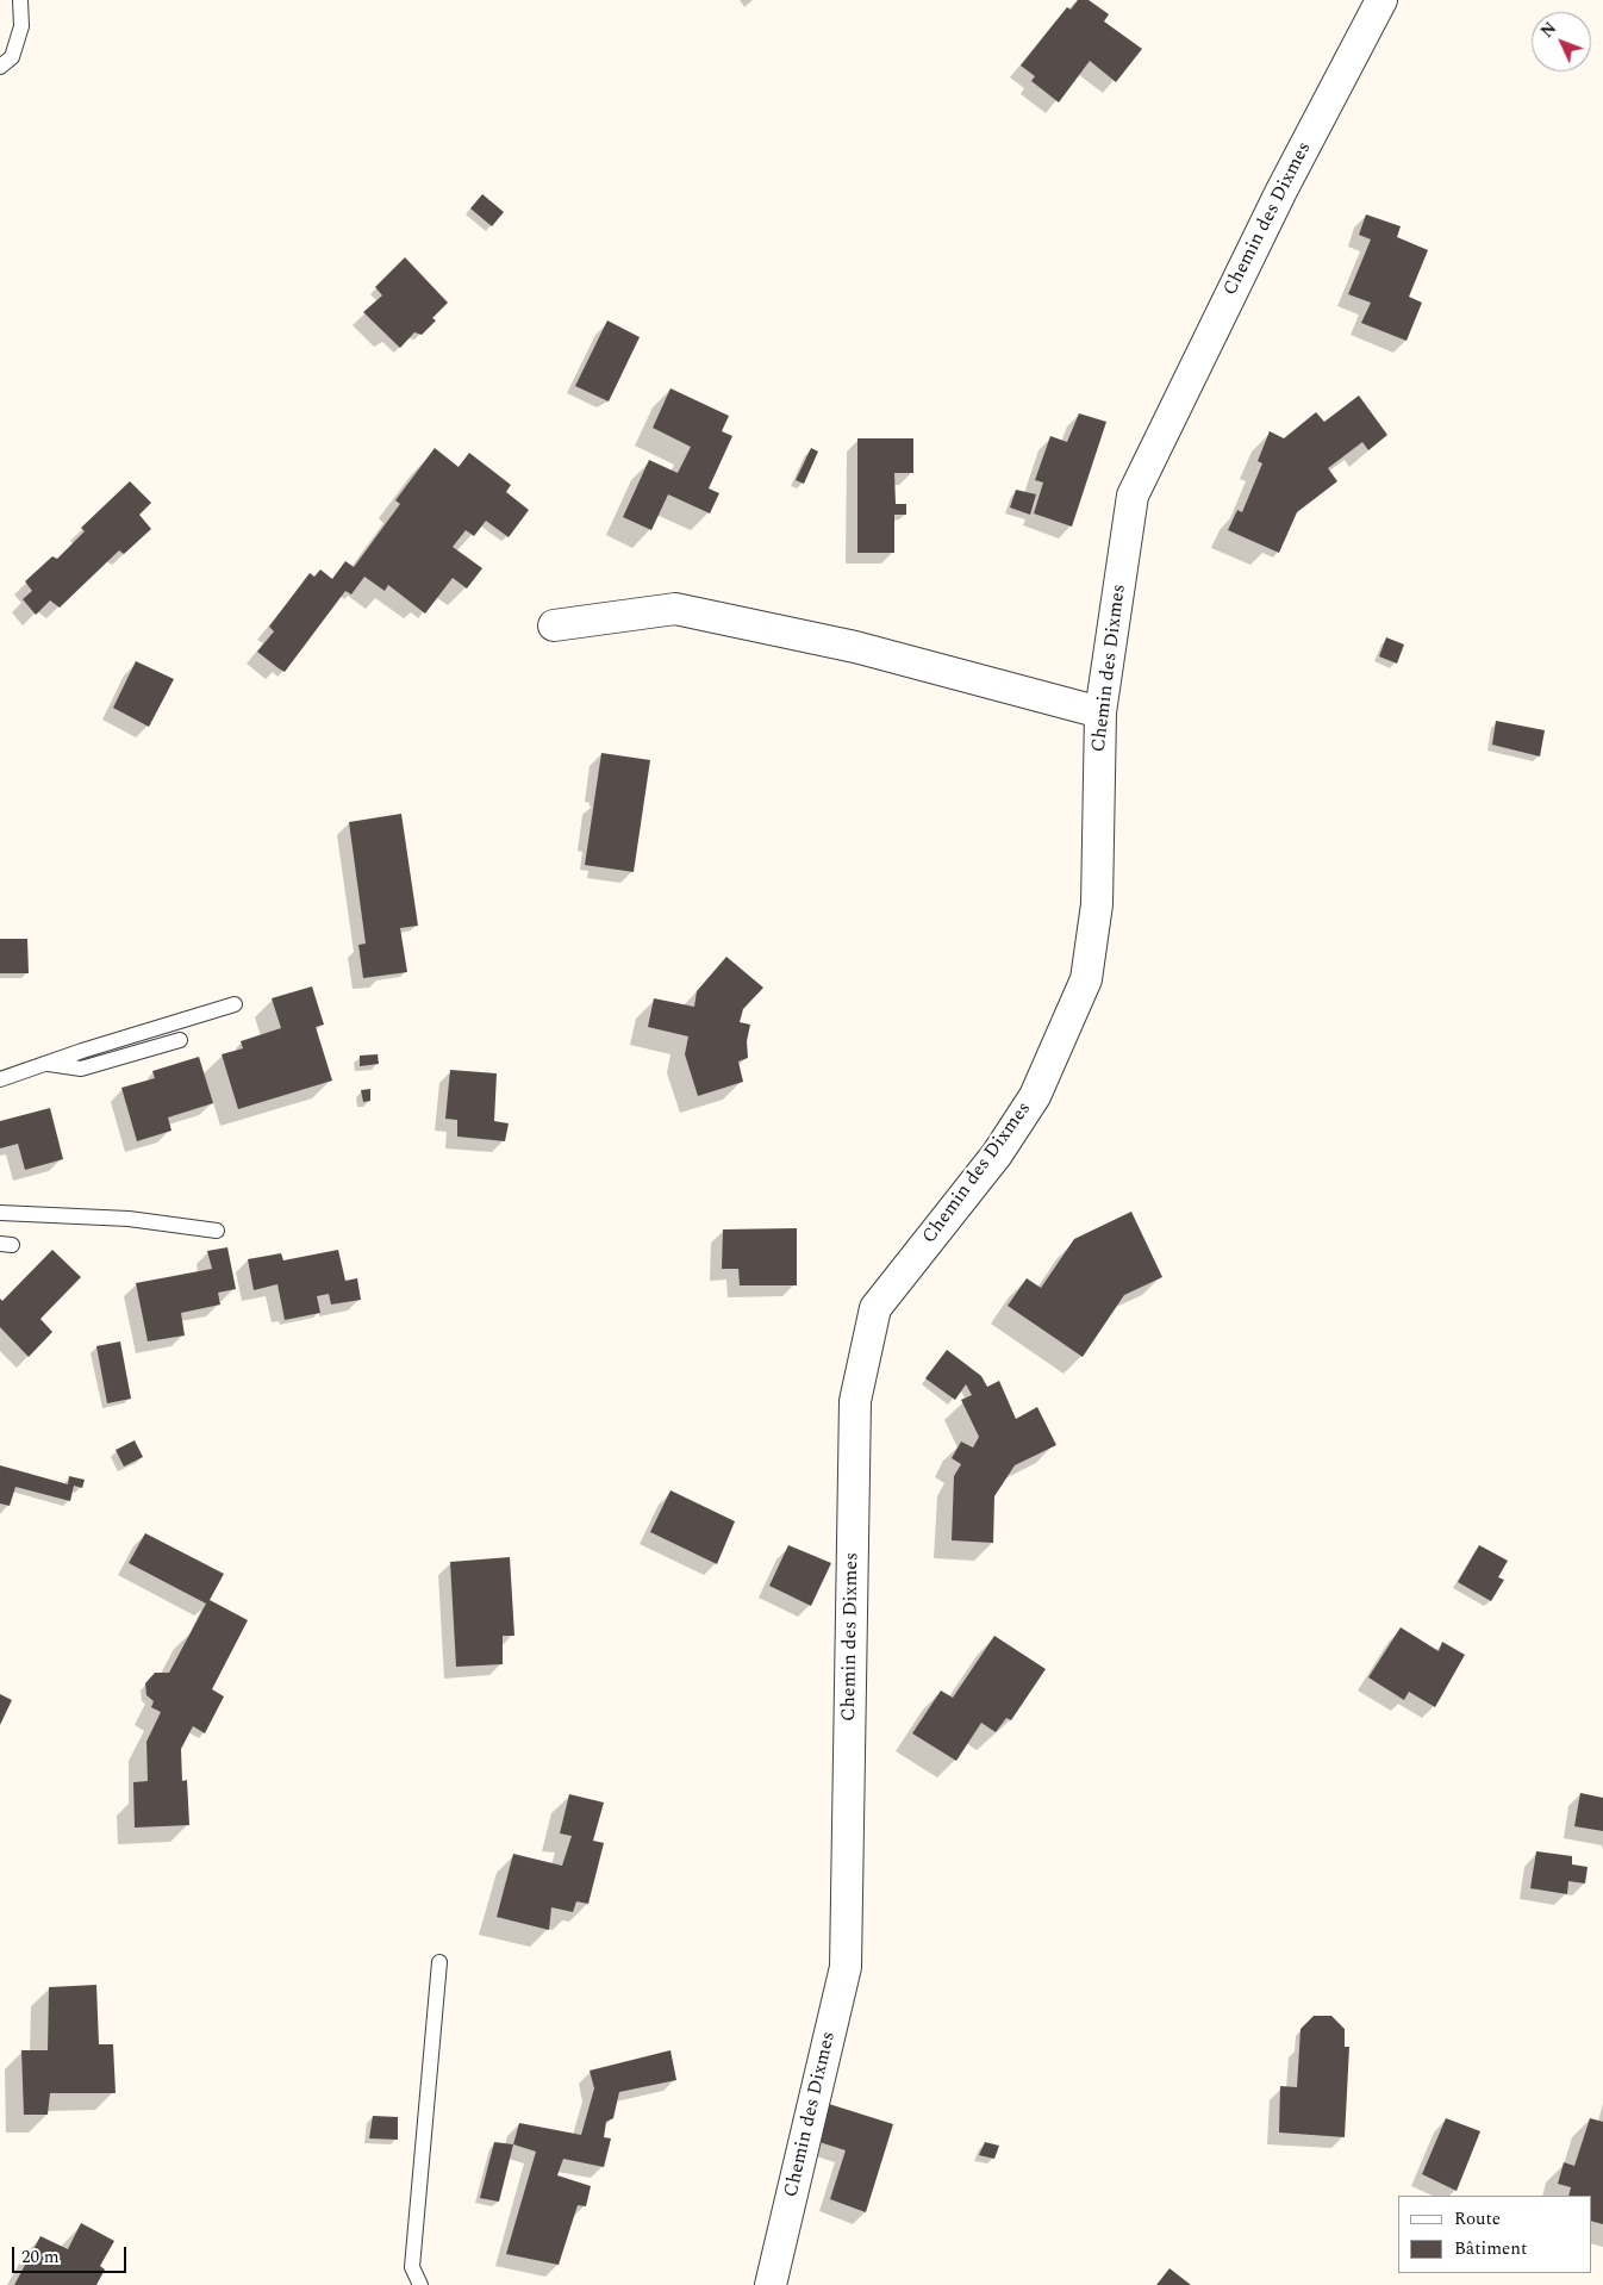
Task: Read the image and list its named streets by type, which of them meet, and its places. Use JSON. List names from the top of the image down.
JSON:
{
  "streets": {
    "street": ["Chemin des Dixmes"]
  },
  "legend": ["Route", "Bâtiment"],
  "scale_bar": "20 m",
  "north": "top left"
}
